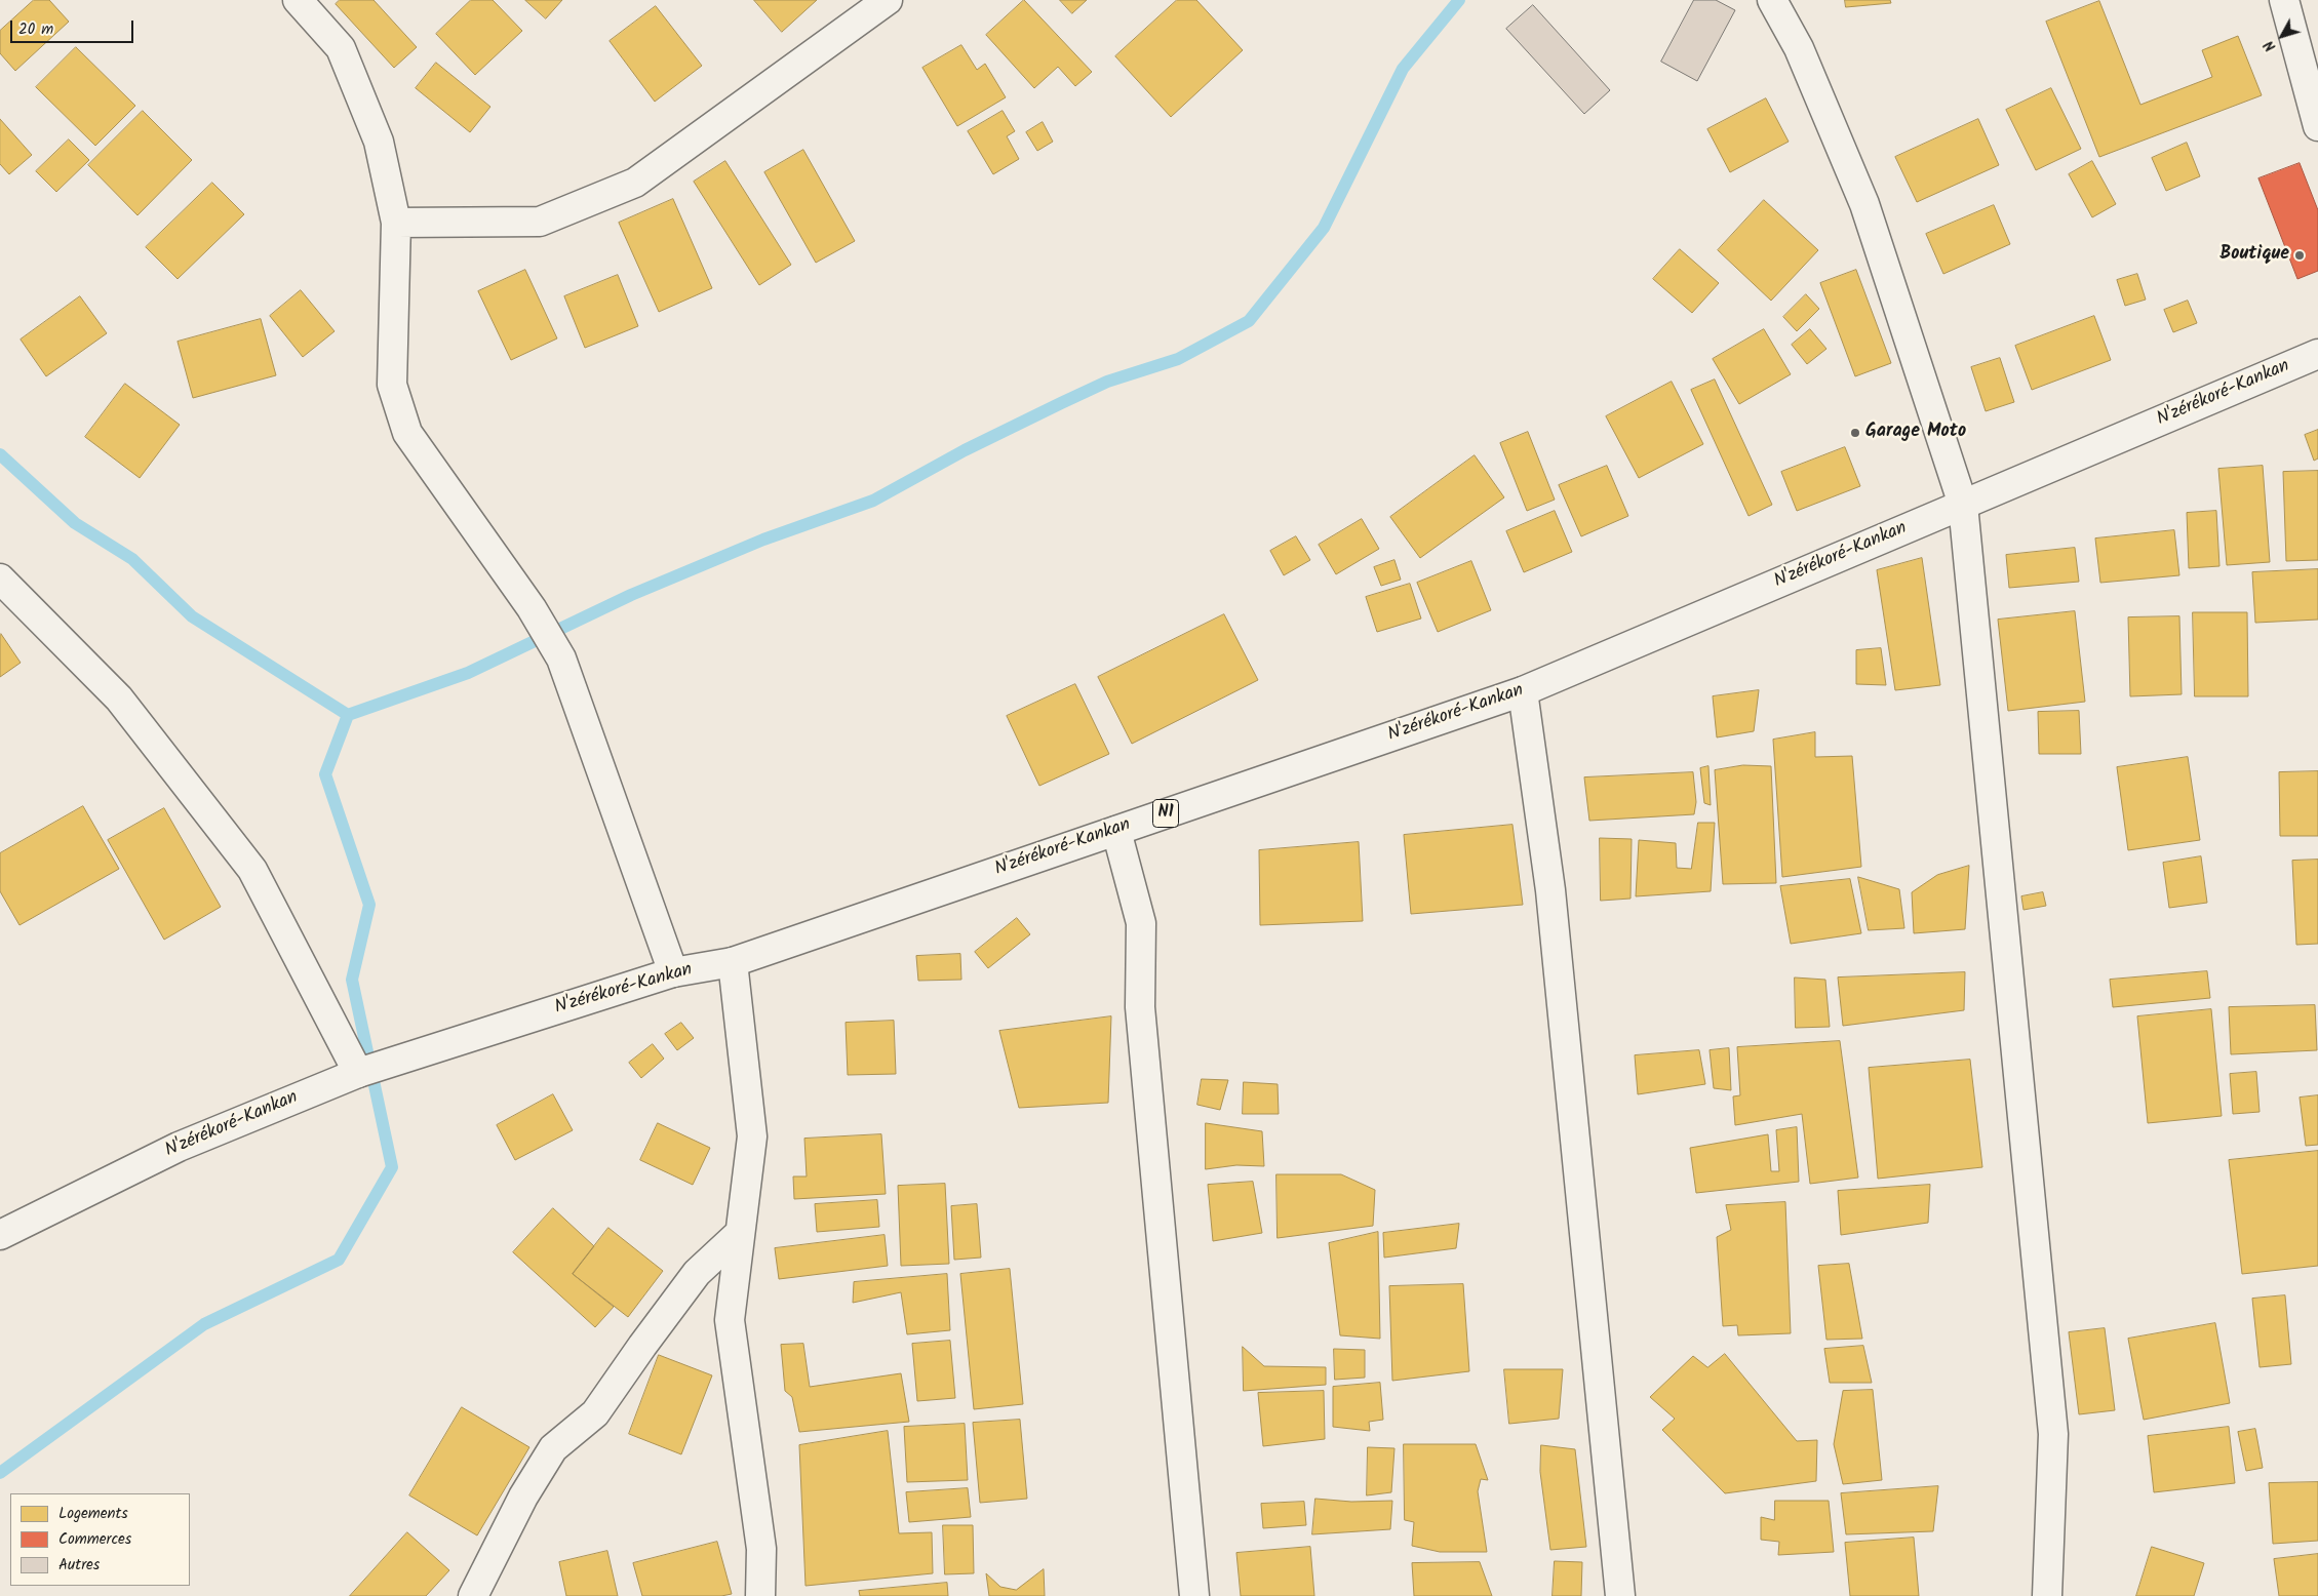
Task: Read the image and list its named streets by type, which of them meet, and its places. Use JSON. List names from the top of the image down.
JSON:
{
  "streets": {
    "main road": ["N'zérékoré-Kankan", "N1"]
  },
  "places": ["Boutique", "Garage Moto"],
  "legend": ["Logements", "Commerces", "Autres"],
  "scale_bar": "20 m",
  "north": "bottom left"
}
